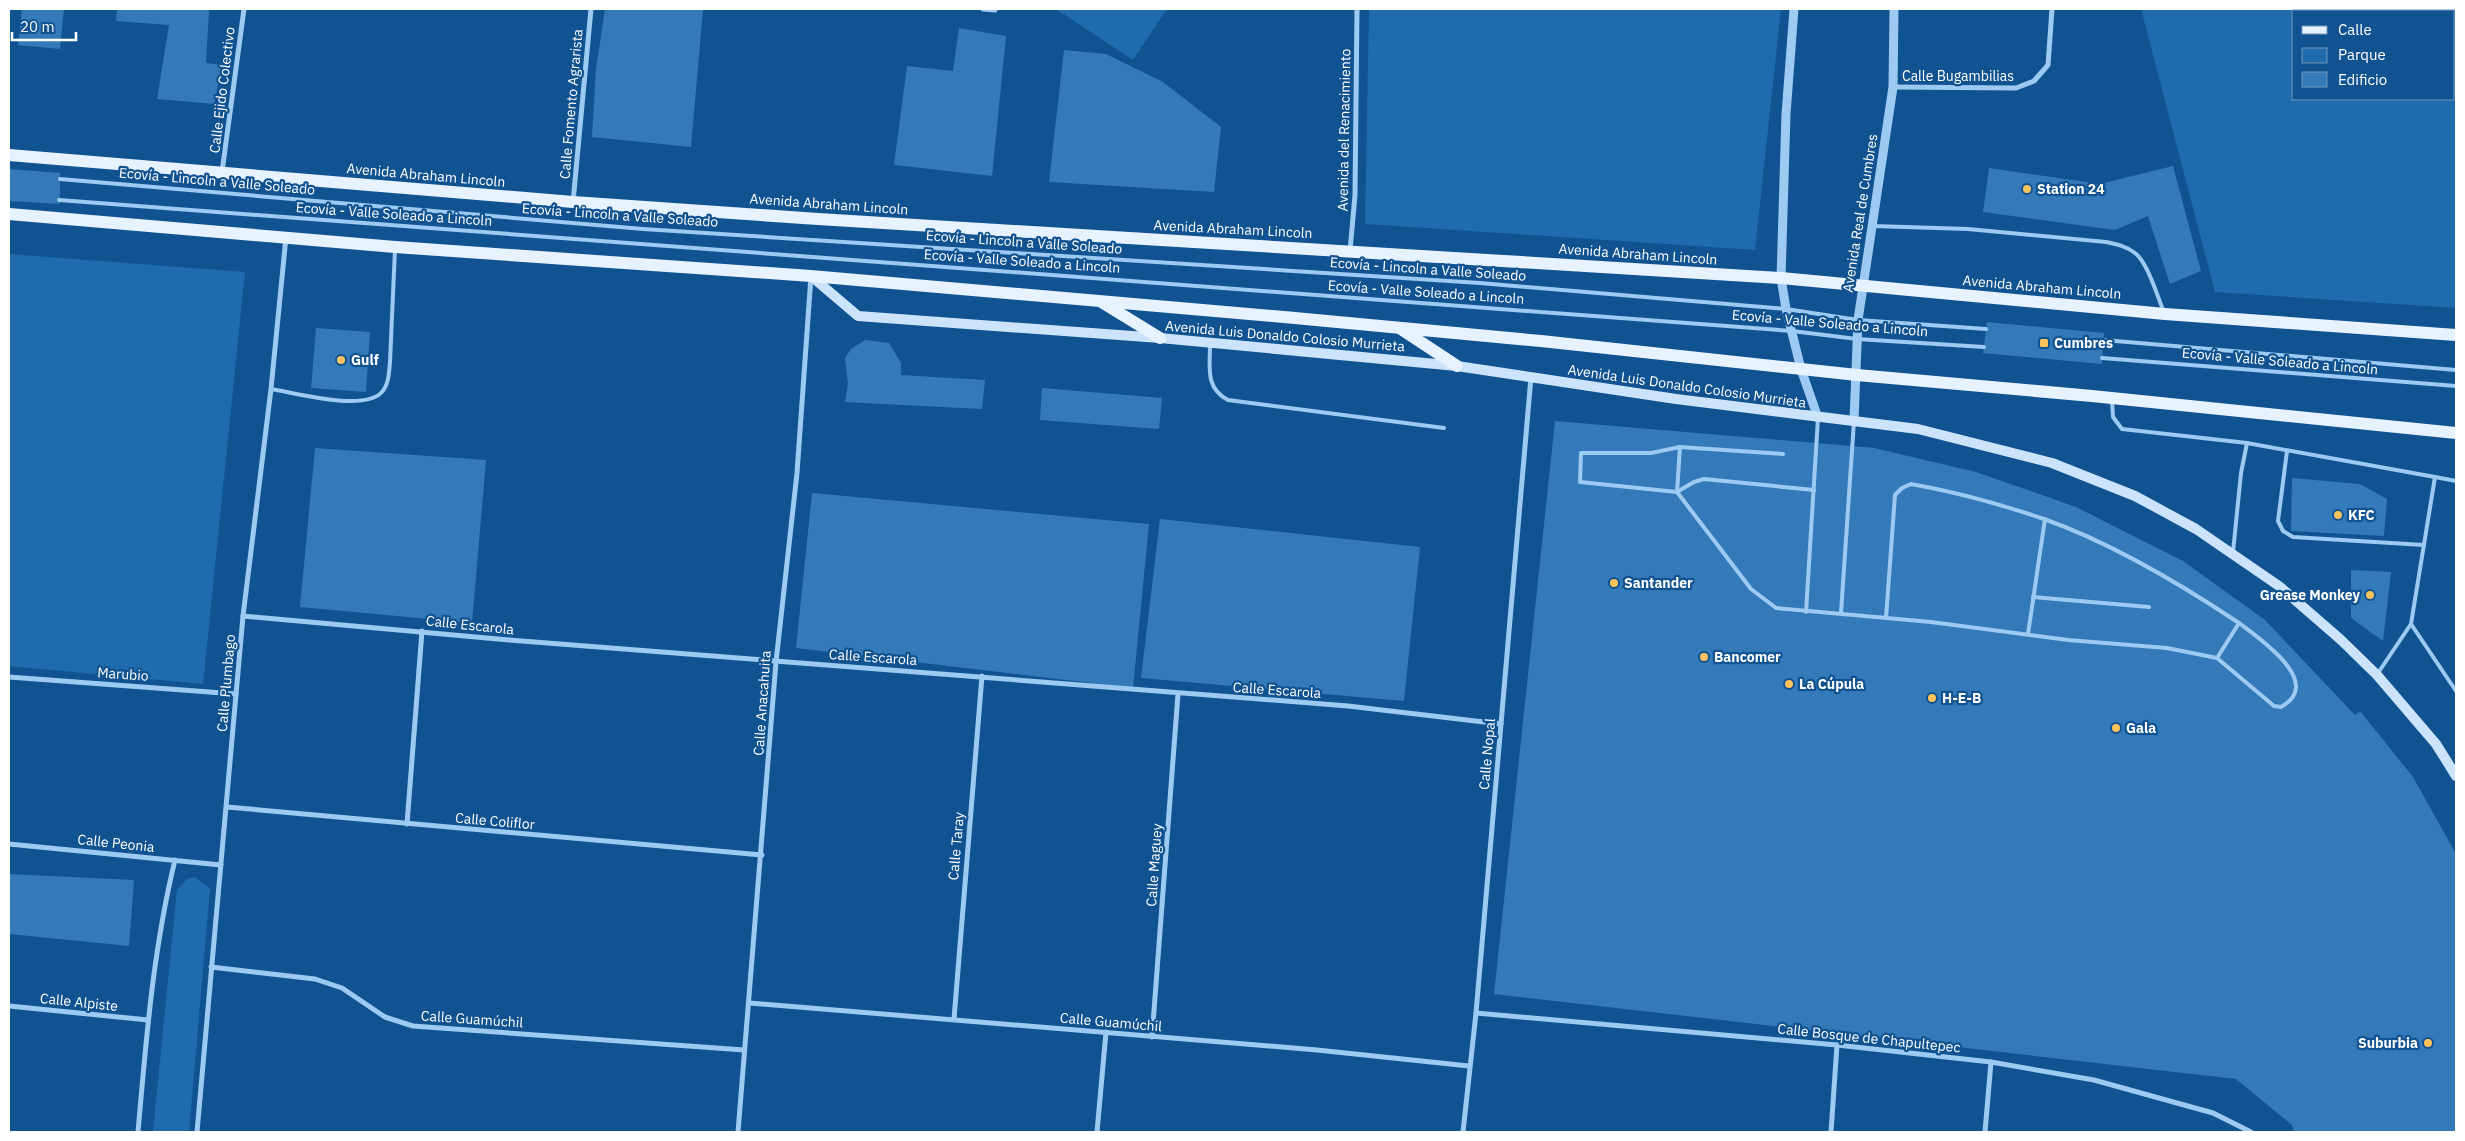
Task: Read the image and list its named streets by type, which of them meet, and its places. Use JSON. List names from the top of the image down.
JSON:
{
  "streets": {
    "main road": ["Avenida Abraham Lincoln", "Avenida Luis Donaldo Colosio Murrieta"],
    "street": [
      "Calle Bugambilias",
      "Calle Ejido Colectivo",
      "Calle Fomento Agrarista",
      "Avenida del Renacimiento",
      "Avenida Real de Cumbres",
      "Calle Escarola",
      "Marubio",
      "Calle Plumbago",
      "Calle Anacahuita",
      "Calle Nopal",
      "Calle Coliflor",
      "Calle Peonia",
      "Calle Taray",
      "Calle Maguey",
      "Calle Alpiste",
      "Calle Guamúchil",
      "Calle Bosque de Chapultepec"
    ],
    "lane": ["Ecovía - Lincoln a Valle Soleado", "Ecovía - Valle Soleado a Lincoln"]
  },
  "crossings": [
    ["Calle Bugambilias", "Avenida Real de Cumbres"],
    ["Calle Ejido Colectivo", "Avenida Abraham Lincoln"],
    ["Calle Fomento Agrarista", "Avenida Abraham Lincoln"],
    ["Avenida del Renacimiento", "Avenida Abraham Lincoln"],
    ["Avenida Abraham Lincoln", "Avenida Real de Cumbres"],
    ["Ecovía - Lincoln a Valle Soleado", "Avenida Real de Cumbres"],
    ["Avenida Real de Cumbres", "Ecovía - Valle Soleado a Lincoln"],
    ["Avenida Real de Cumbres", "Avenida Luis Donaldo Colosio Murrieta"],
    ["Avenida Luis Donaldo Colosio Murrieta", "Calle Anacahuita"],
    ["Avenida Luis Donaldo Colosio Murrieta", "Calle Nopal"],
    ["Calle Escarola", "Calle Plumbago"],
    ["Calle Escarola", "Calle Anacahuita"],
    ["Calle Escarola", "Calle Nopal"],
    ["Calle Escarola", "Calle Taray"],
    ["Calle Escarola", "Calle Maguey"],
    ["Marubio", "Calle Plumbago"],
    ["Calle Plumbago", "Calle Coliflor"],
    ["Calle Plumbago", "Calle Peonia"],
    ["Calle Plumbago", "Calle Guamúchil"],
    ["Calle Anacahuita", "Calle Coliflor"],
    ["Calle Anacahuita", "Calle Guamúchil"],
    ["Calle Nopal", "Calle Guamúchil"],
    ["Calle Nopal", "Calle Bosque de Chapultepec"],
    ["Calle Taray", "Calle Guamúchil"],
    ["Calle Maguey", "Calle Guamúchil"]
  ],
  "places": {
    "other": [
      "Station 24",
      "Gulf",
      "KFC",
      "Santander",
      "Grease Monkey",
      "Bancomer",
      "La Cúpula",
      "H-E-B",
      "Gala",
      "Suburbia"
    ],
    "transit": ["Cumbres"]
  },
  "legend": ["Calle", "Parque", "Edificio"],
  "scale_bar": "20 m"
}
